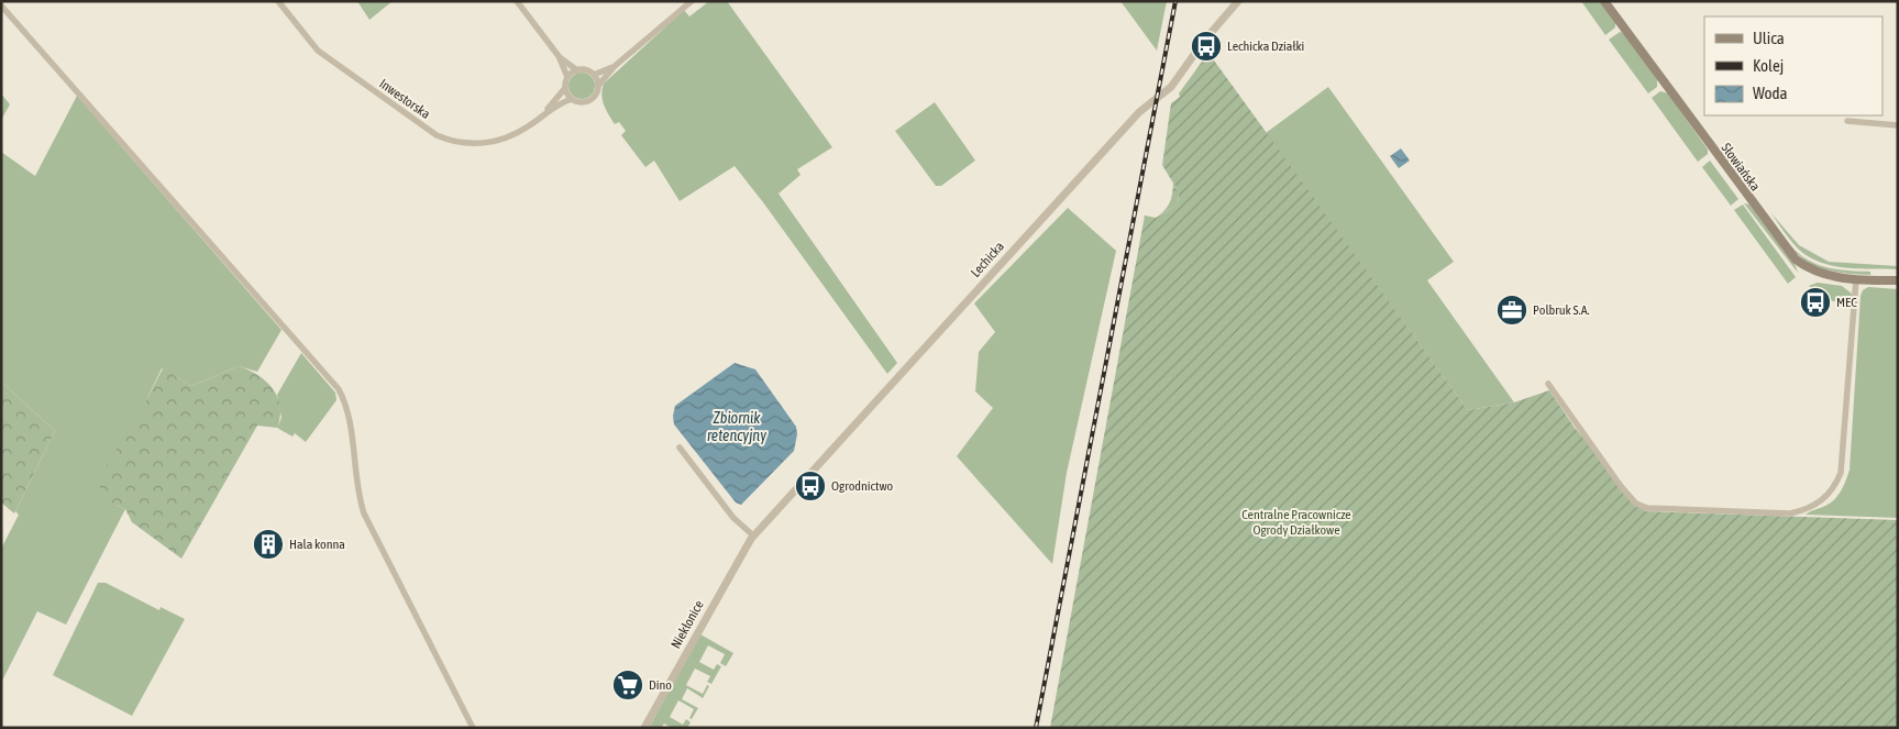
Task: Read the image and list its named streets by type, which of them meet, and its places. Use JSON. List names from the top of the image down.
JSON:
{
  "streets": {
    "main road": ["Słowiańska"],
    "street": ["Inwestorska", "Lechicka", "Niekłonice"]
  },
  "crossings": [
    ["Lechicka", "Niekłonice"]
  ],
  "water": ["Zbiornik retencyjny"],
  "parks": ["Centralne Pracownicze Ogrody Działkowe"],
  "places": {
    "bus stop": ["Lechicka Działki", "MEC", "Ogrodnictwo"],
    "office": ["Polbruk S.A."],
    "building": ["Hala konna"],
    "supermarket": ["Dino"]
  },
  "legend": ["Ulica", "Kolej", "Woda"]
}
